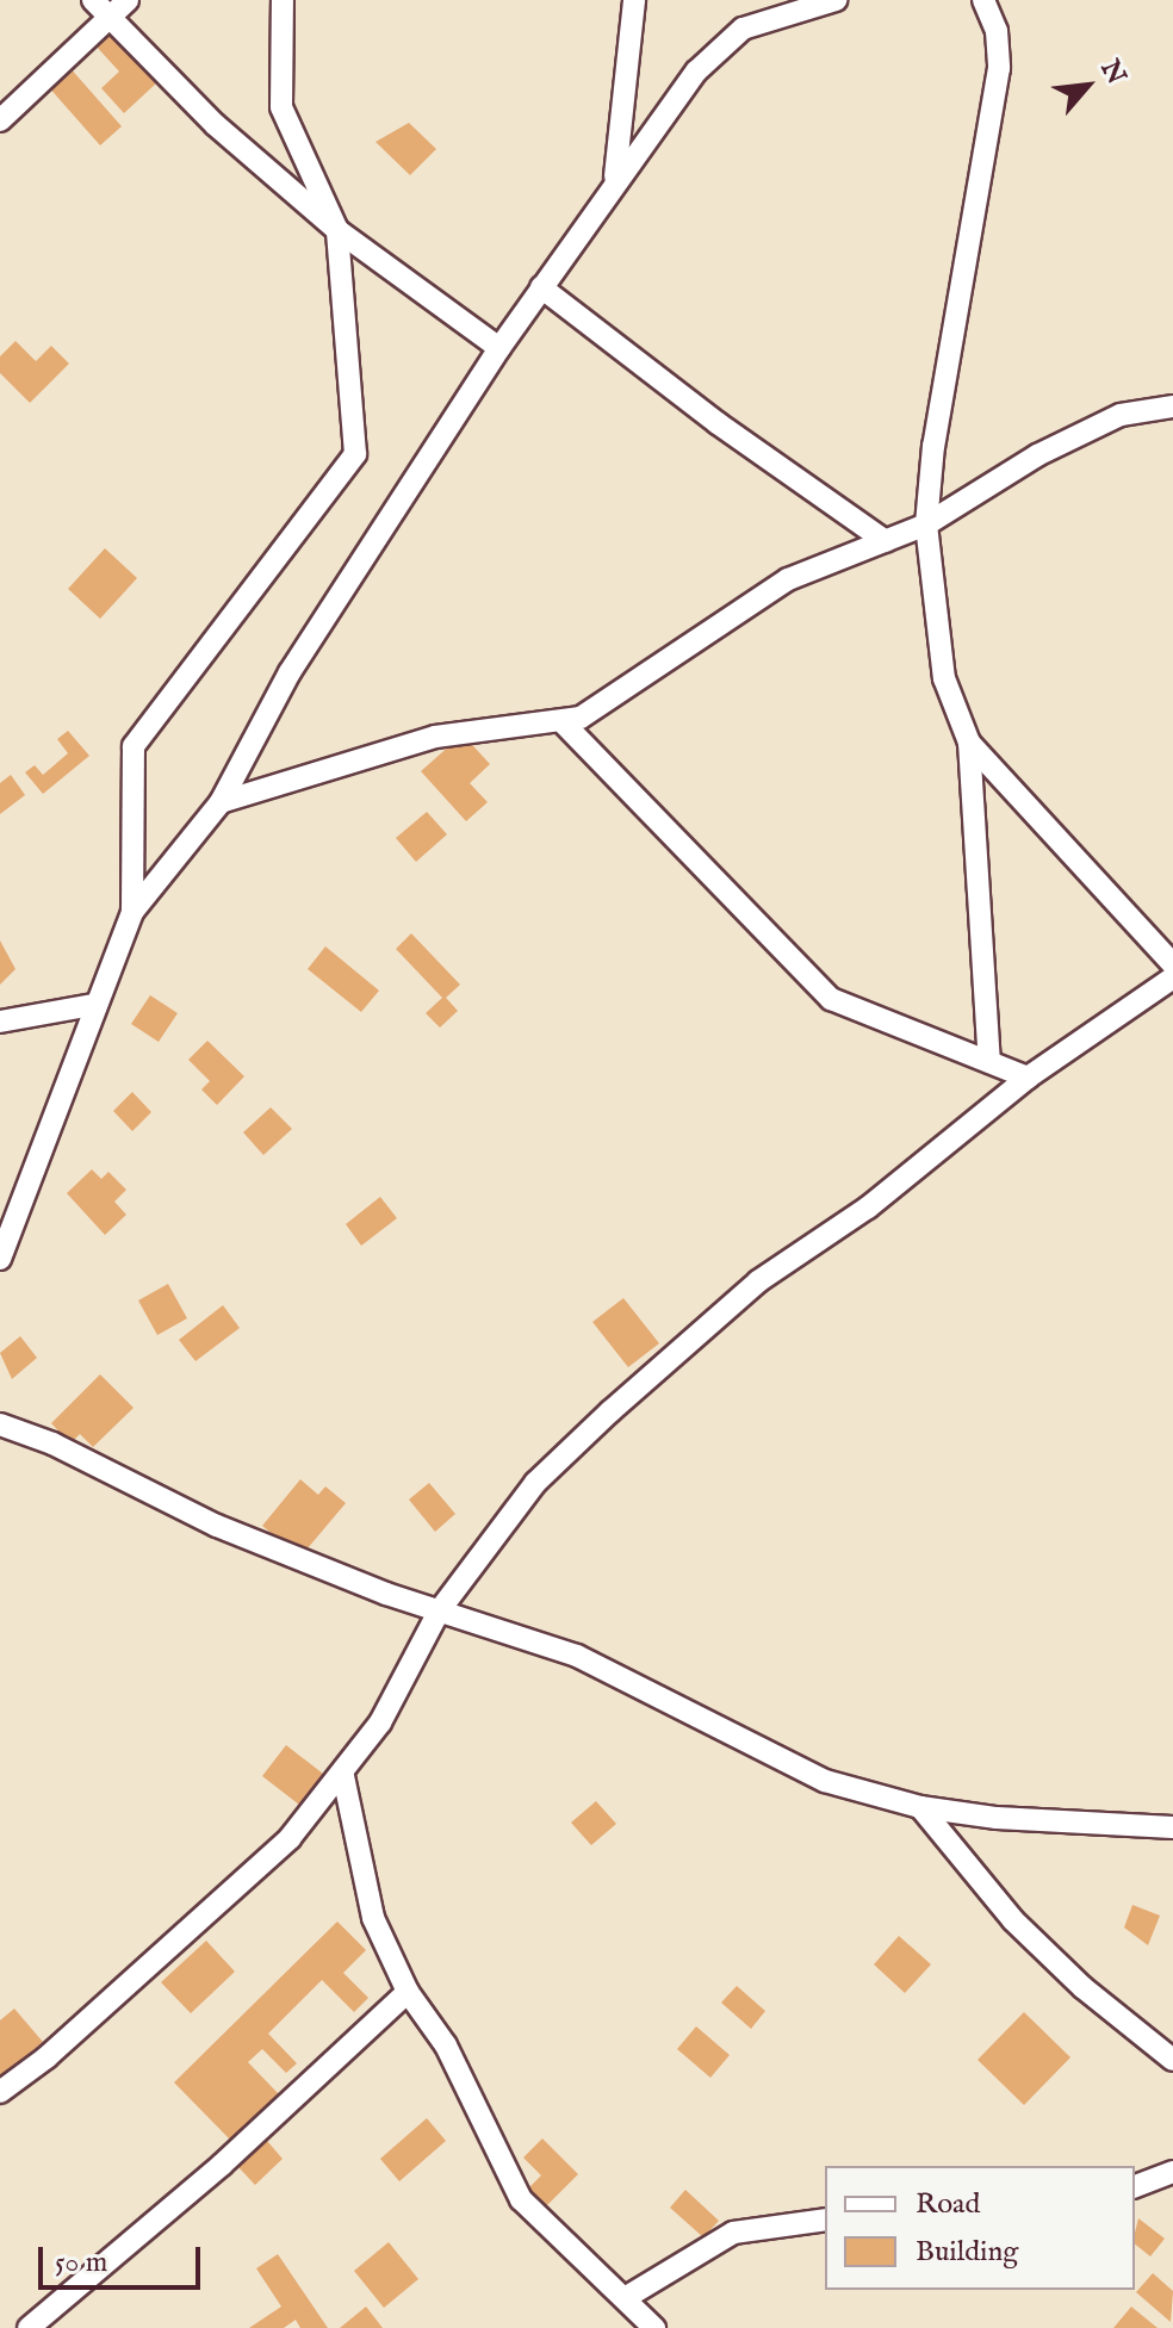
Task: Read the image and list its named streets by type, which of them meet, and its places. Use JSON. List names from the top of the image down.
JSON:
{
  "legend": ["Road", "Building"],
  "scale_bar": "50 m",
  "north": "top right"
}
